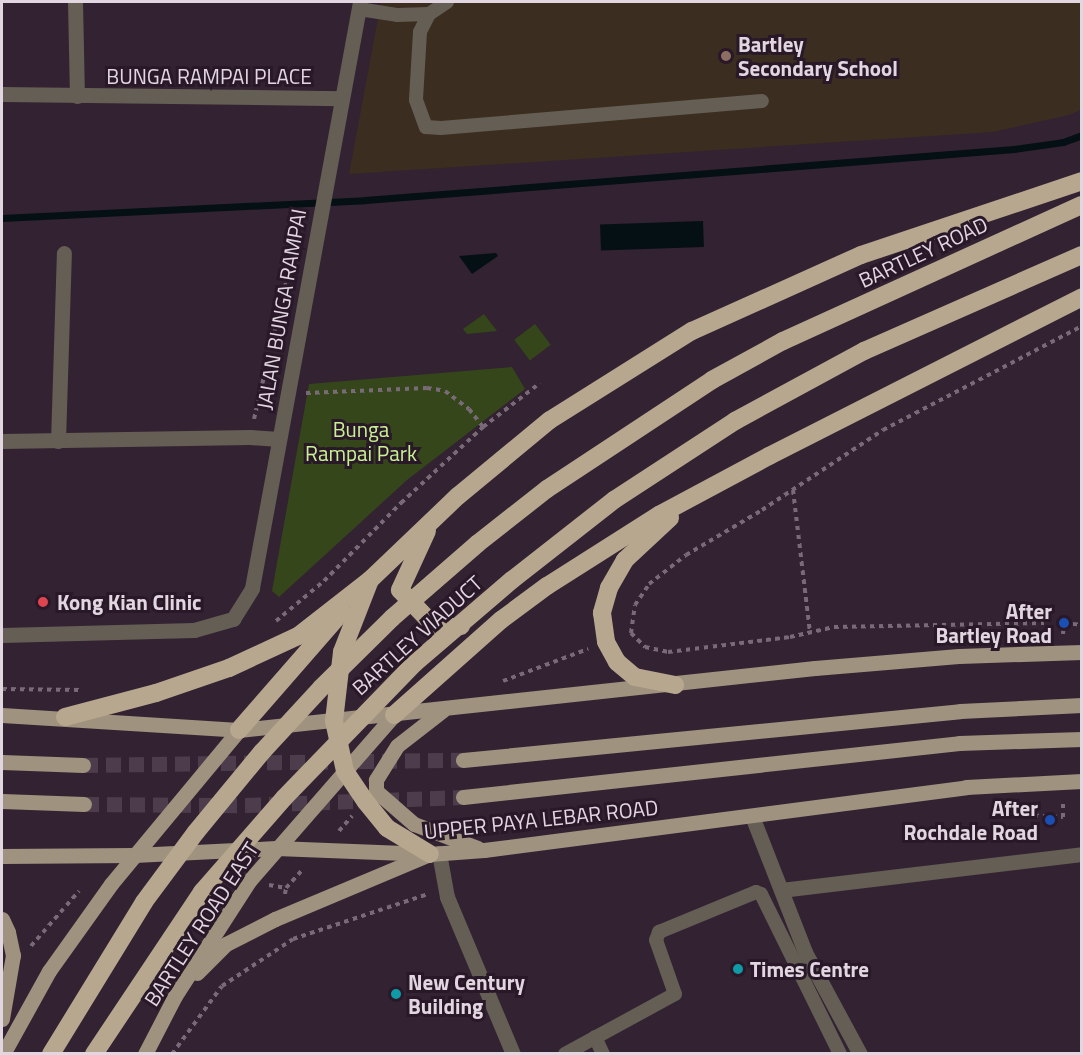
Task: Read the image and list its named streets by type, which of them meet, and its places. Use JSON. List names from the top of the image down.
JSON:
{
  "streets": {
    "highway": ["BARTLEY ROAD", "BARTLEY VIADUCT"],
    "main road": ["UPPER PAYA LEBAR ROAD", "BARTLEY ROAD EAST"],
    "street": ["BUNGA RAMPAI PLACE", "JALAN BUNGA RAMPAI"]
  },
  "crossings": [
    ["BUNGA RAMPAI PLACE", "JALAN BUNGA RAMPAI"],
    ["BARTLEY ROAD", "BARTLEY VIADUCT"],
    ["UPPER PAYA LEBAR ROAD", "BARTLEY ROAD EAST"]
  ],
  "parks": ["Bunga Rampai Park"],
  "places": [
    "Bartley Secondary School",
    "Kong Kian Clinic",
    "After Bartley Road",
    "After Rochdale Road",
    "Times Centre",
    "New Century Building"
  ]
}
